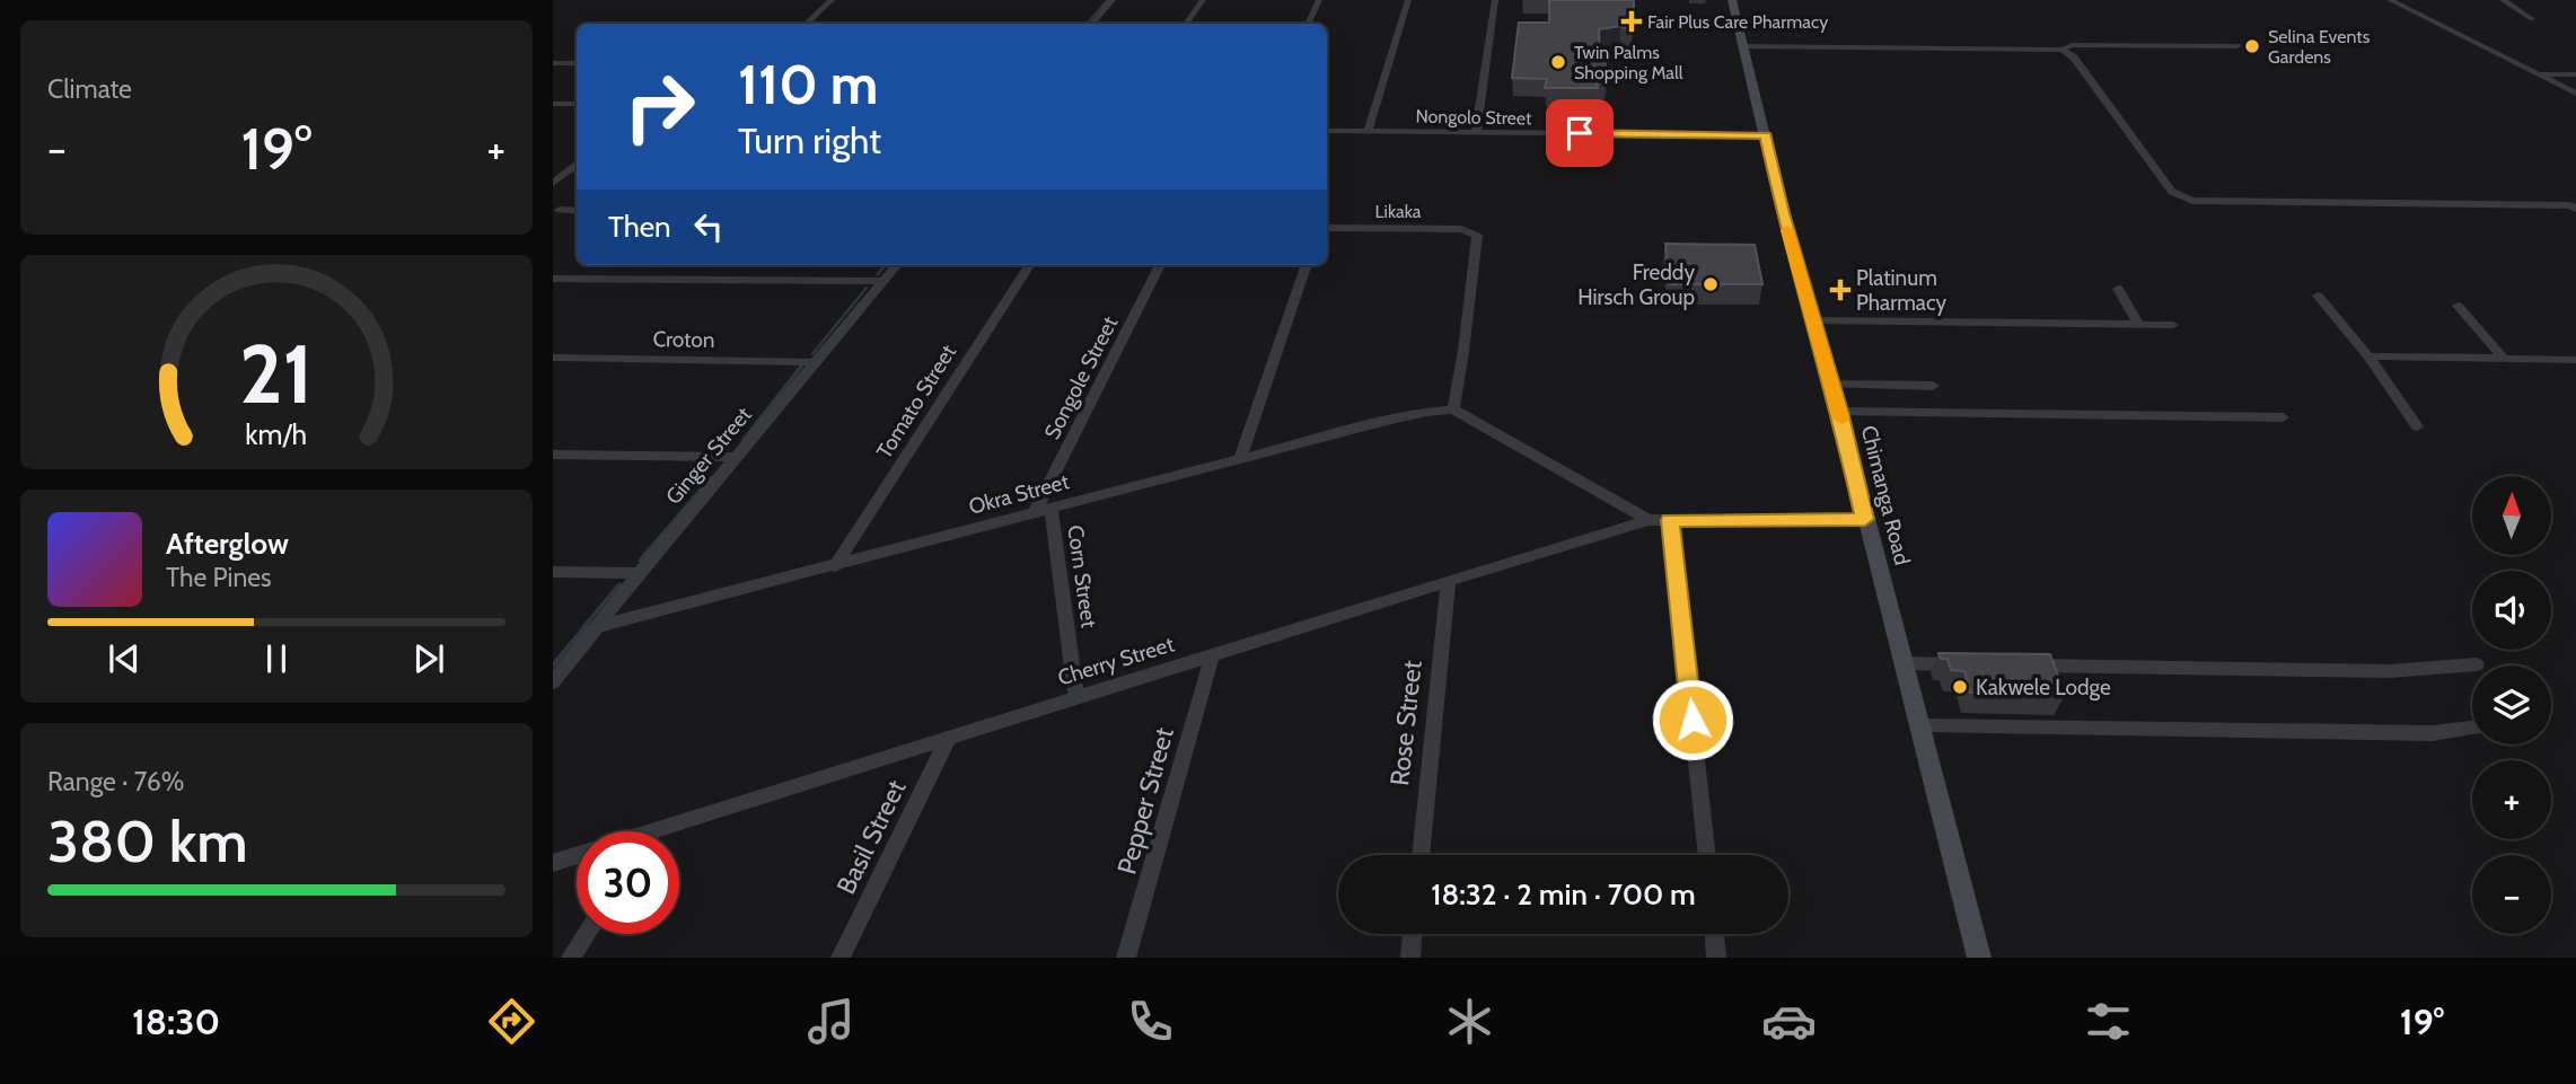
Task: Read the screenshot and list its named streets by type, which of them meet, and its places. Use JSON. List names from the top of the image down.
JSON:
{
  "streets": {
    "street": [
      "Nongolo Street",
      "Likaka",
      "Croton",
      "Songole Street",
      "Tomato Street",
      "Ginger Street",
      "Okra Street",
      "Chimanga Road",
      "Corn Street",
      "Cherry Street",
      "Rose Street",
      "Pepper Street",
      "Basil Street"
    ]
  },
  "crossings": [
    ["Nongolo Street", "Chimanga Road"],
    ["Likaka", "Okra Street"],
    ["Croton", "Ginger Street"],
    ["Songole Street", "Okra Street"],
    ["Songole Street", "Corn Street"],
    ["Tomato Street", "Okra Street"],
    ["Ginger Street", "Okra Street"],
    ["Okra Street", "Corn Street"],
    ["Corn Street", "Cherry Street"],
    ["Cherry Street", "Rose Street"],
    ["Cherry Street", "Pepper Street"],
    ["Cherry Street", "Basil Street"]
  ],
  "places": {
    "health": ["Fair Plus Care Pharmacy", "Platinum Pharmacy"],
    "other": [
      "Selina Events Gardens",
      "Twin Palms Shopping Mall",
      "Freddy Hirsch Group",
      "Kakwele Lodge"
    ]
  },
  "north": "top",
  "page": {
    "tile": [
      "Climate",
      ["Range · 76%", "380 km"]
    ],
    "turn": ["110 m", "Turn right"],
    "heat": ["−", "19°", "+"],
    "then": "Then",
    "map_buttons": ["+", "−"],
    "song": ["Afterglow", "The Pines"],
    "limit": "30",
    "trip": "18:32 · 2 min · 700 m",
    "tabs": ["18:30", "19°"],
    "gauge": ["21", "km/h"]
  }
}
